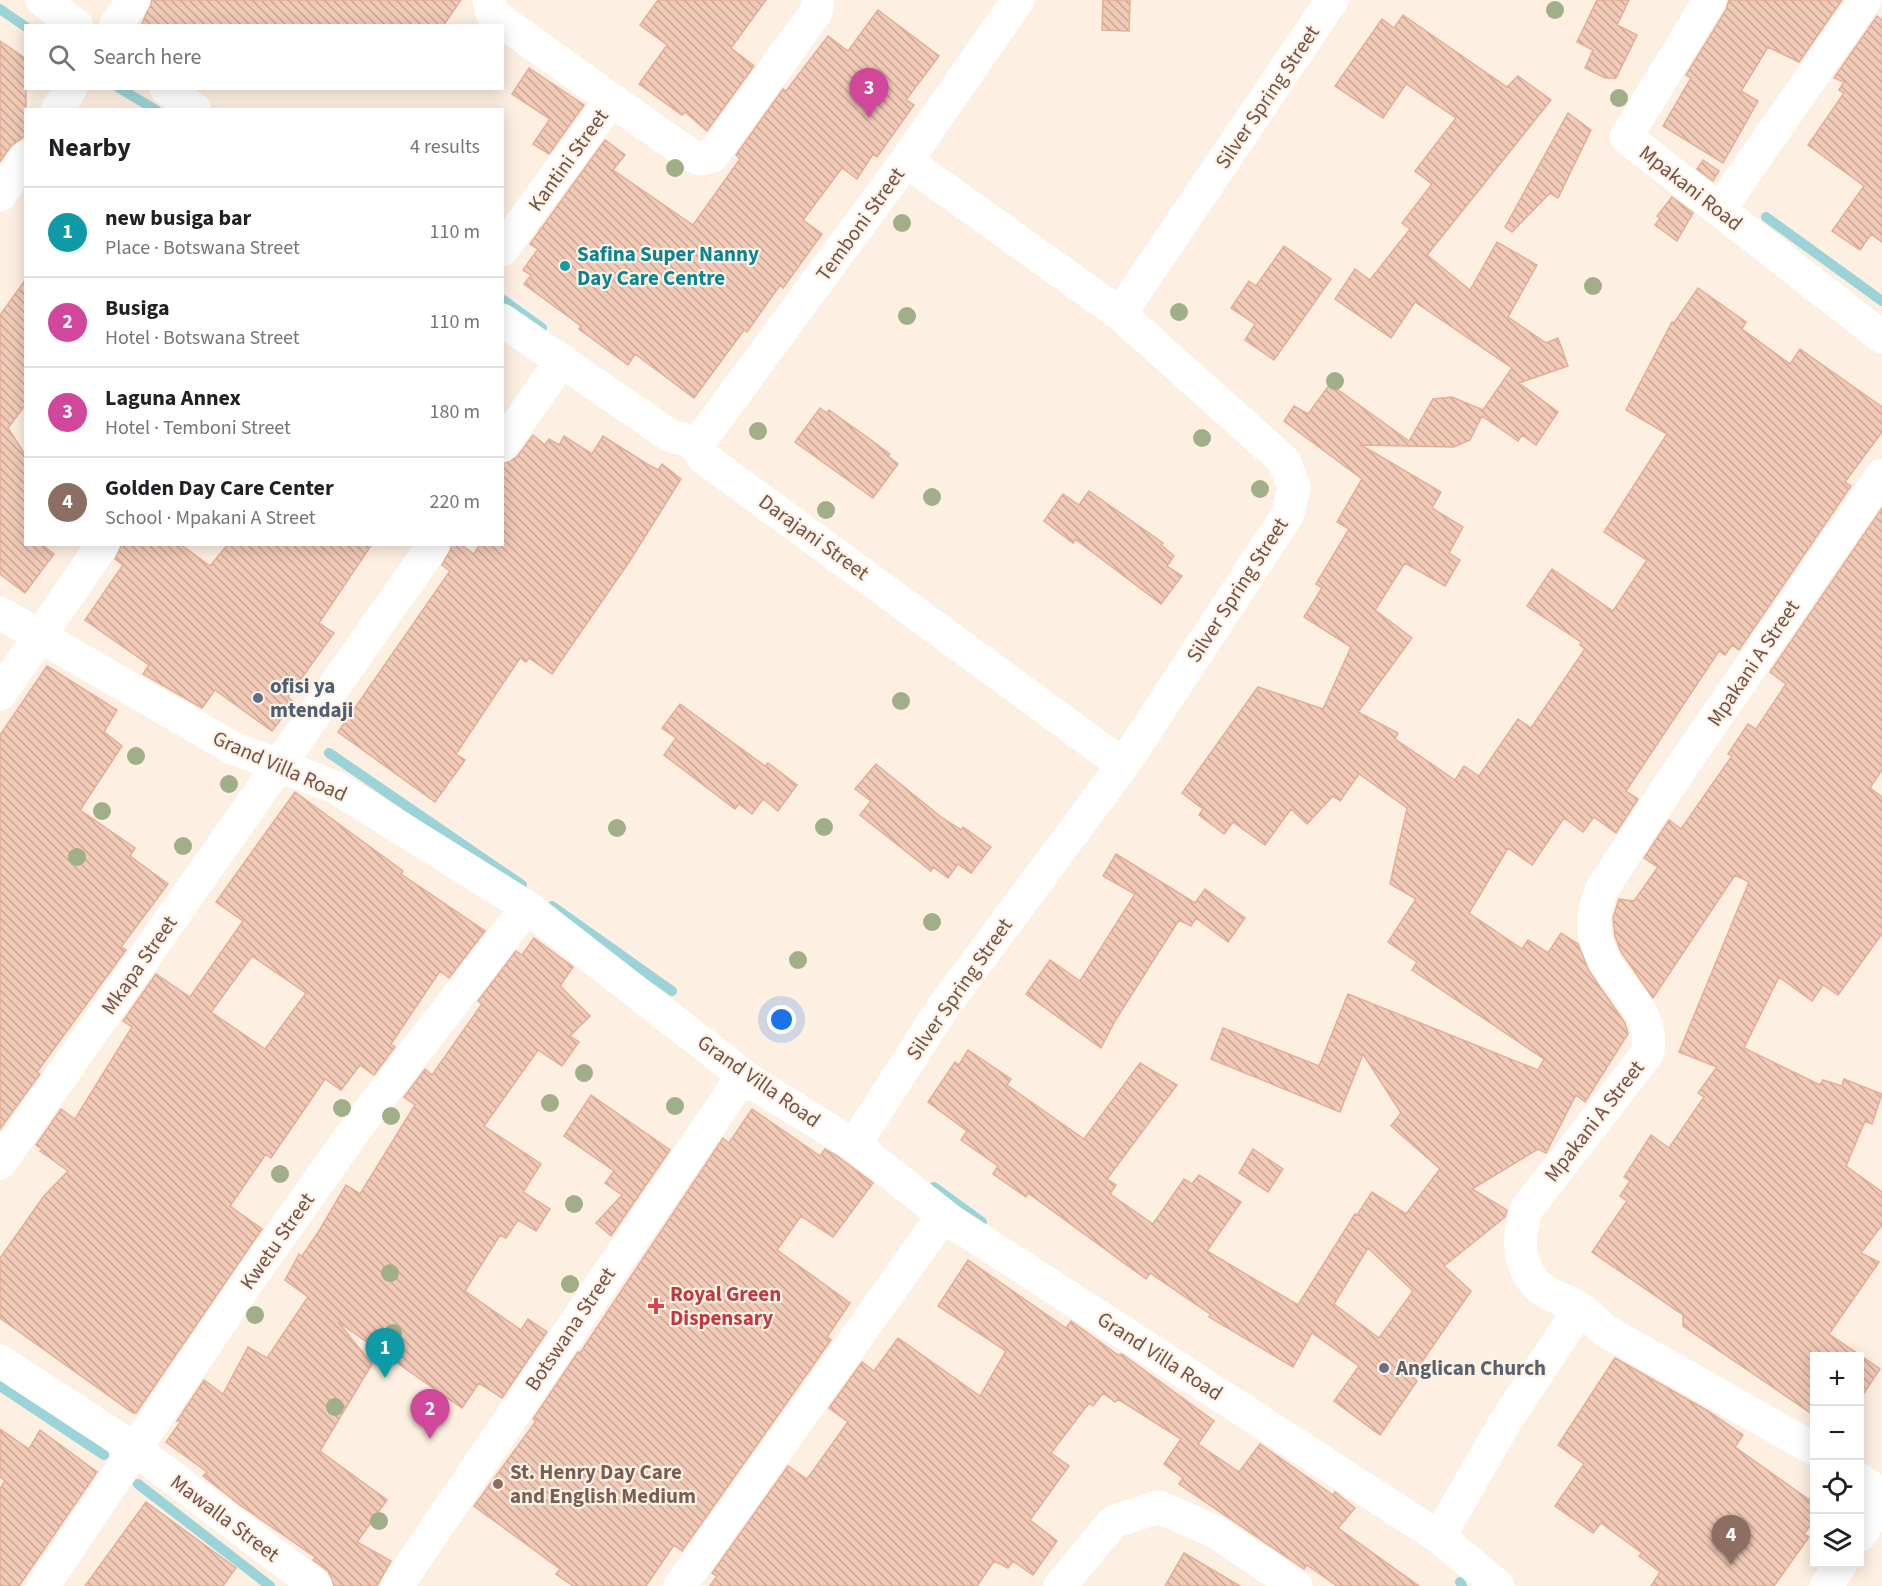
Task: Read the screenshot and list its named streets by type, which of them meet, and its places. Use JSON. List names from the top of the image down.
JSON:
{
  "streets": {
    "street": [
      "Silver Spring Street",
      "Kantini Street",
      "Mpakani Road",
      "Temboni Street",
      "Darajani Street",
      "Mpakani A Street",
      "Grand Villa Road",
      "Mkapa Street",
      "Kwetu Street",
      "Botswana Street",
      "Mawalla Street"
    ]
  },
  "crossings": [
    ["Silver Spring Street", "Darajani Street"],
    ["Silver Spring Street", "Grand Villa Road"],
    ["Temboni Street", "Darajani Street"],
    ["Grand Villa Road", "Mkapa Street"],
    ["Grand Villa Road", "Kwetu Street"],
    ["Grand Villa Road", "Botswana Street"],
    ["Kwetu Street", "Mawalla Street"]
  ],
  "places": {
    "other": [
      "Safina Super Nanny Day Care Centre",
      "ofisi ya mtendaji",
      "Anglican Church",
      "St. Henry Day Care and English Medium"
    ],
    "health": ["Royal Green Dispensary"]
  },
  "page": {
    "search": "Search here",
    "pins": [
      "3",
      "1",
      "2",
      "4"
    ],
    "heading": ["Nearby", "4 results"],
    "list": [
      {
        "mark": "1",
        "name": "new busiga bar",
        "note": "Place · Botswana Street",
        "value": "110 m"
      },
      {
        "mark": "2",
        "name": "Busiga",
        "note": "Hotel · Botswana Street",
        "value": "110 m"
      },
      {
        "mark": "3",
        "name": "Laguna Annex",
        "note": "Hotel · Temboni Street",
        "value": "180 m"
      },
      {
        "mark": "4",
        "name": "Golden Day Care Center",
        "note": "School · Mpakani A Street",
        "value": "220 m"
      }
    ],
    "map_buttons": ["+", "−"]
  }
}
